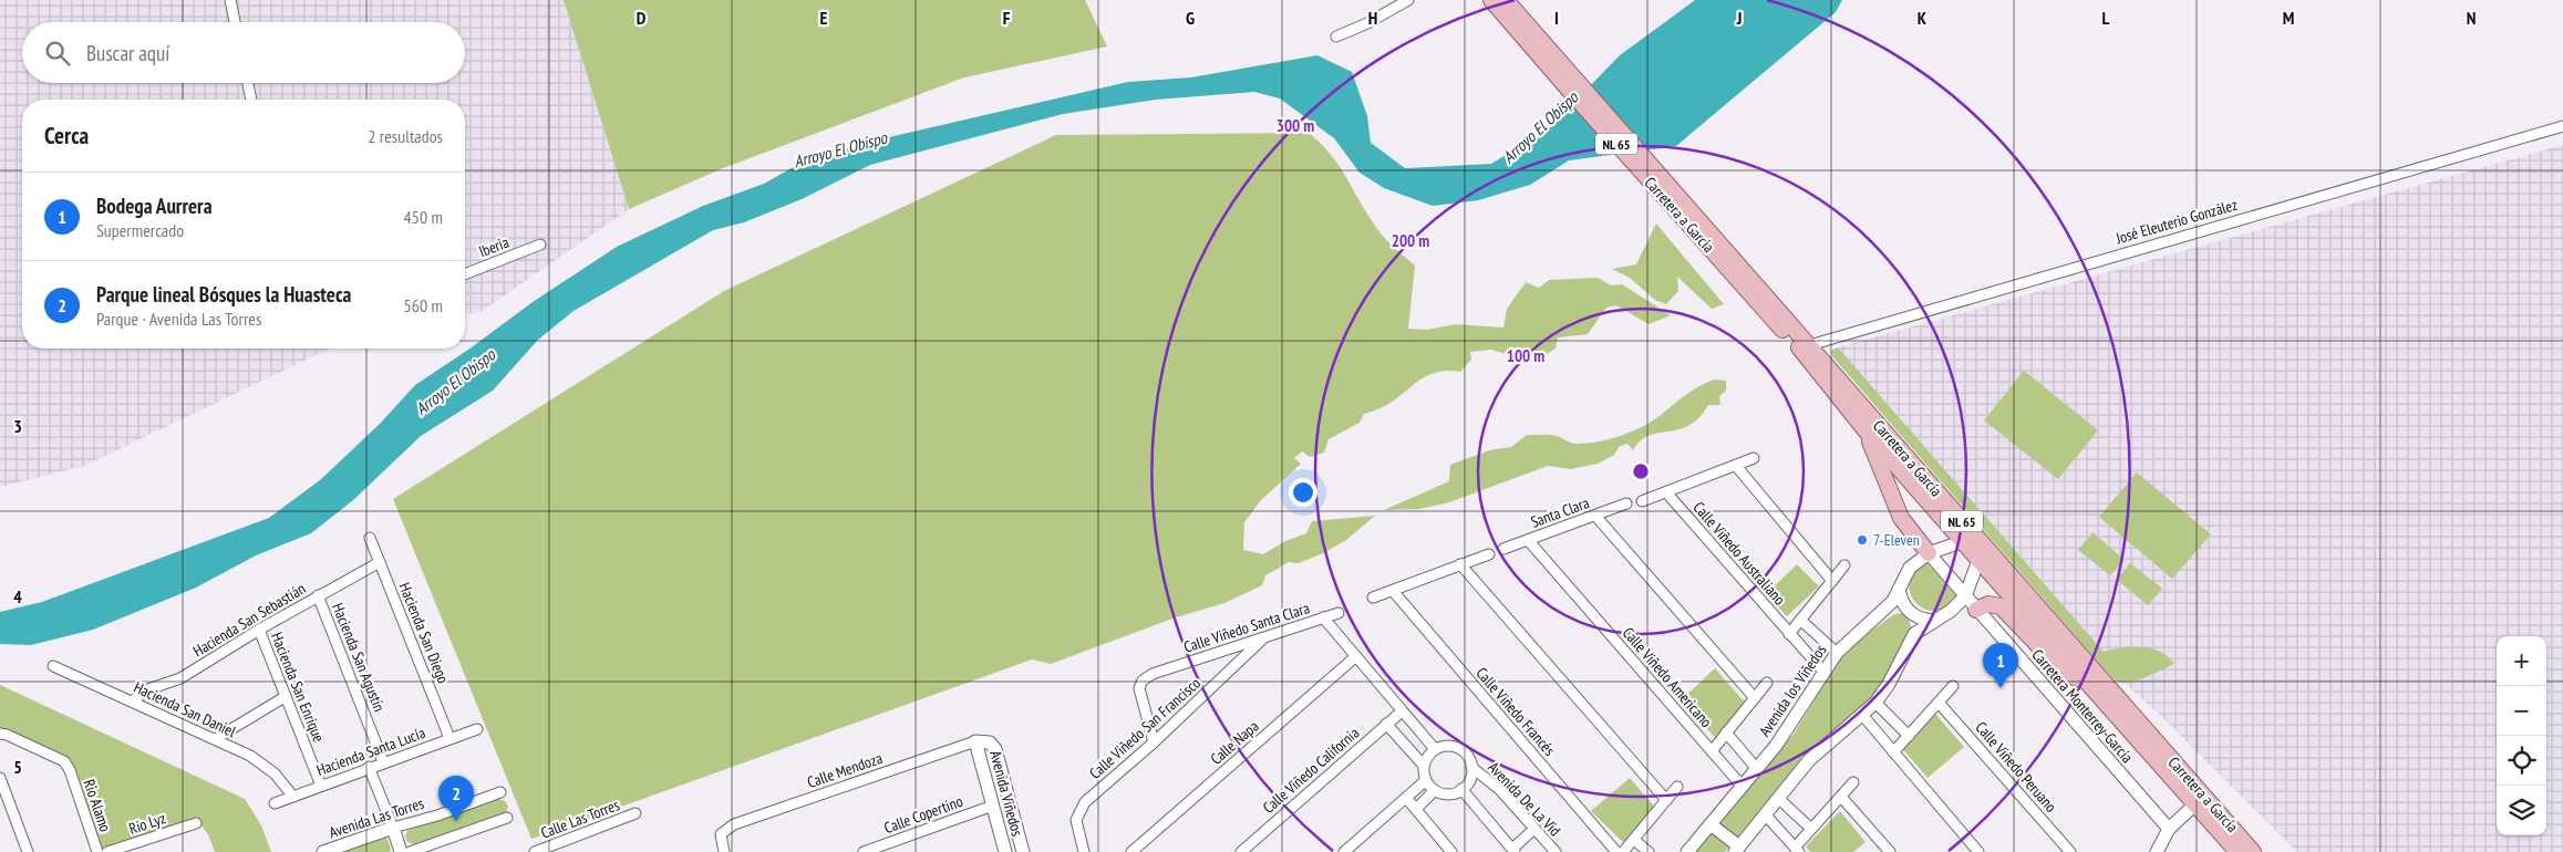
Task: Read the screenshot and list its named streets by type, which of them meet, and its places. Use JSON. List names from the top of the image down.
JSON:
{
  "streets": {
    "main road": ["NL 65", "Carretera a Garcia", "Carretera a García"],
    "street": [
      "José Eleuterio González",
      "Iberia",
      "Santa Clara",
      "Calle Viñedo Australiano",
      "Hacienda San Sebastián",
      "Calle Viñedo Santa Clara",
      "Hacienda San Diego",
      "Hacienda San Agustín",
      "Calle Viñedo Americano",
      "Hacienda San Enrique",
      "Avenida los Viñedos",
      "Carretera Monterrey-García",
      "Hacienda San Daniel",
      "Calle Viñedo Francés",
      "Calle Viñedo San Francisco",
      "Calle Napa",
      "Hacienda Santa Lucía",
      "Calle Viñedo Peruano",
      "Calle Mendoza",
      "Calle Viñedo California",
      "Avenida Viñedos",
      "Avenida De La Vid",
      "Rio Alamo",
      "Calle Copertino",
      "Avenida Las Torres",
      "Calle Las Torres",
      "Río Lyz"
    ]
  },
  "crossings": [
    ["NL 65", "José Eleuterio González"],
    ["NL 65", "Carretera a García"],
    ["Carretera a Garcia", "Carretera a García"],
    ["José Eleuterio González", "Carretera a García"],
    ["Santa Clara", "Calle Viñedo Americano"],
    ["Calle Viñedo Australiano", "Avenida los Viñedos"],
    ["Hacienda San Sebastián", "Hacienda San Diego"],
    ["Hacienda San Sebastián", "Hacienda San Agustín"],
    ["Hacienda San Sebastián", "Hacienda San Enrique"],
    ["Hacienda San Sebastián", "Hacienda San Daniel"],
    ["Calle Viñedo Santa Clara", "Calle Viñedo San Francisco"],
    ["Calle Viñedo Santa Clara", "Calle Napa"],
    ["Calle Viñedo Santa Clara", "Calle Viñedo California"],
    ["Calle Viñedo Santa Clara", "Avenida De La Vid"],
    ["Hacienda San Diego", "Hacienda Santa Lucía"],
    ["Hacienda San Agustín", "Hacienda Santa Lucía"],
    ["Hacienda San Enrique", "Hacienda Santa Lucía"],
    ["Avenida los Viñedos", "Carretera Monterrey-García"],
    ["Hacienda San Daniel", "Hacienda Santa Lucía"],
    ["Calle Mendoza", "Avenida Viñedos"],
    ["Avenida Viñedos", "Calle Copertino"]
  ],
  "water": ["Arroyo El Obispo"],
  "places": ["7-Eleven"],
  "page": {
    "search": "Buscar aquí",
    "heading": ["Cerca", "2 resultados"],
    "list": [
      {
        "mark": "1",
        "name": "Bodega Aurrera",
        "note": "Supermercado",
        "value": "450 m"
      },
      {
        "mark": "2",
        "name": "Parque lineal Bósques la Huasteca",
        "note": "Parque · Avenida Las Torres",
        "value": "560 m"
      }
    ],
    "map_buttons": ["+", "−"],
    "pins": ["1", "2"]
  },
  "grid": {
    "columns": [
      "D",
      "E",
      "F",
      "G",
      "H",
      "I",
      "J",
      "K",
      "L",
      "M",
      "N"
    ],
    "rows": ["3", "4", "5"]
  },
  "rings": ["300 m", "200 m", "100 m"]
}
